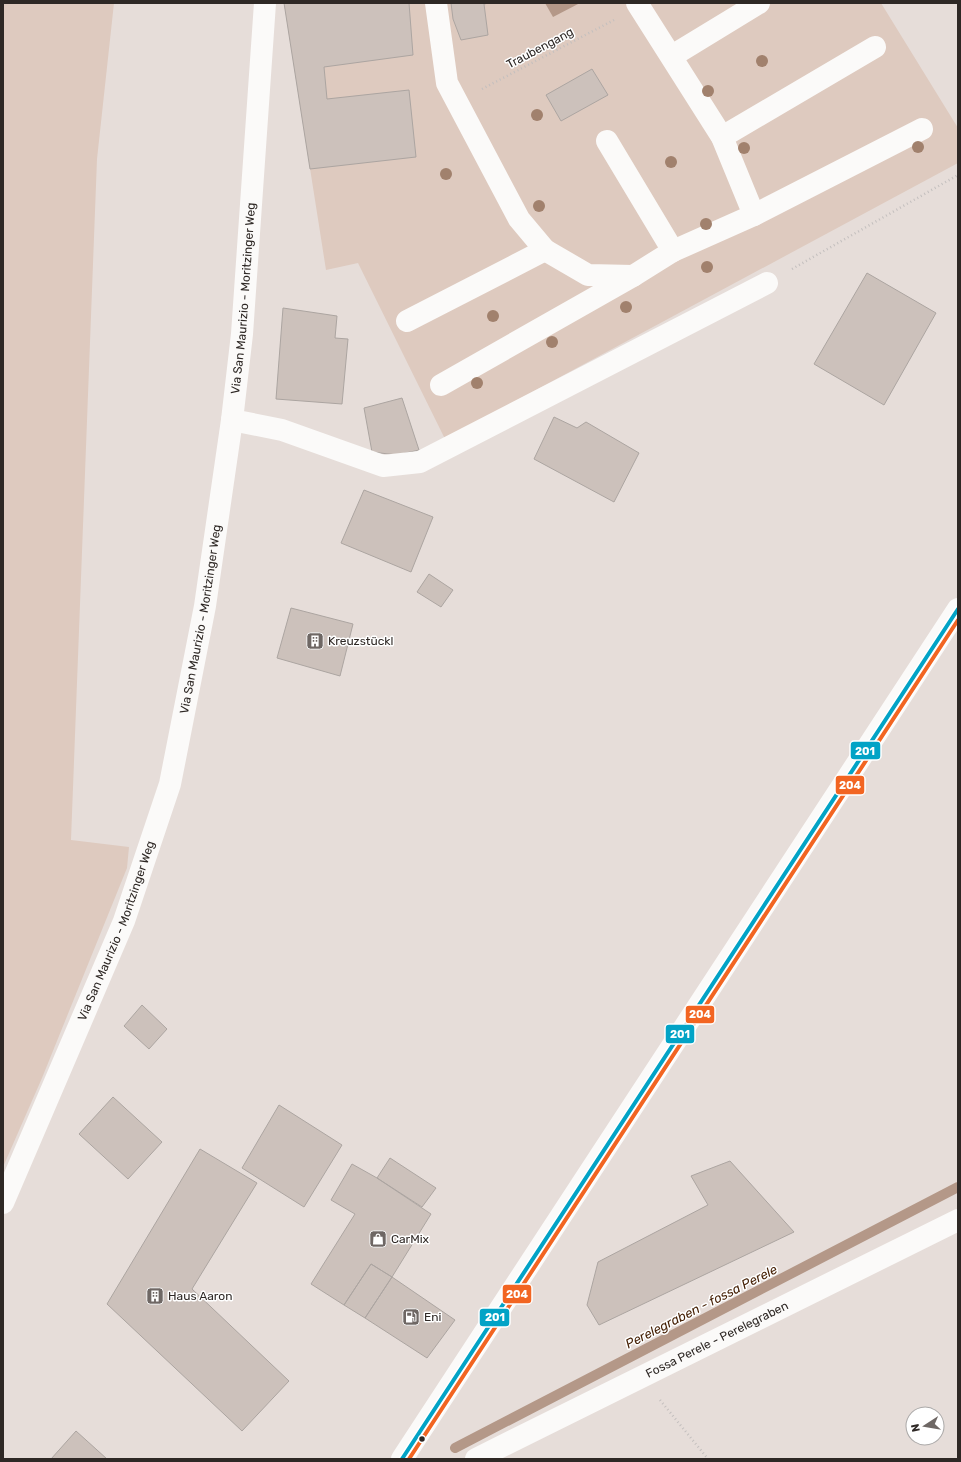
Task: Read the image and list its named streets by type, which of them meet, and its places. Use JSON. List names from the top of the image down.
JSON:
{
  "streets": {
    "street": ["Via San Maurizio - Moritzinger Weg", "Fossa Perele - Perelegraben"],
    "path": ["Traubengang"]
  },
  "water": ["Perelegraben - fossa Perele"],
  "places": {
    "building": ["Kreuzstückl", "Haus Aaron"],
    "shop": ["CarMix"],
    "fuel station": ["Eni"]
  },
  "lines": ["transit line 201", "transit line 204"],
  "north": "left"
}
